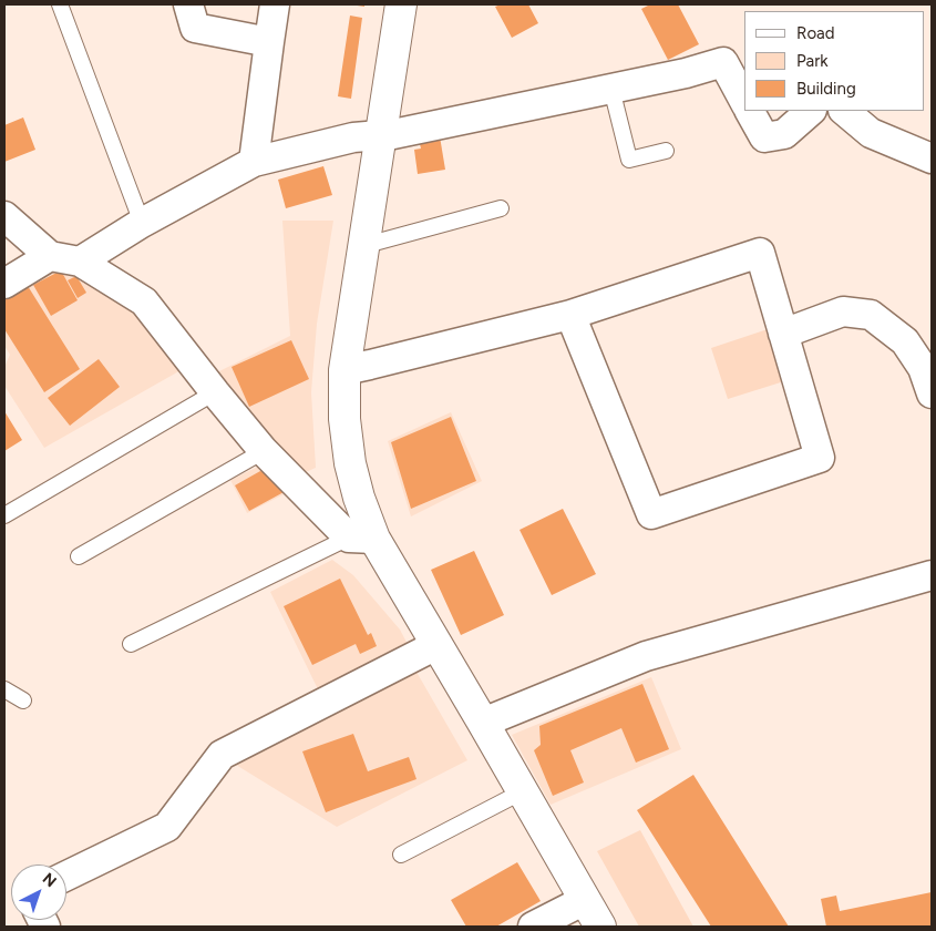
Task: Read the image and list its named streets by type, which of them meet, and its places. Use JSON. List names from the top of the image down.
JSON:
{
  "legend": ["Road", "Park", "Building"],
  "north": "top right"
}
